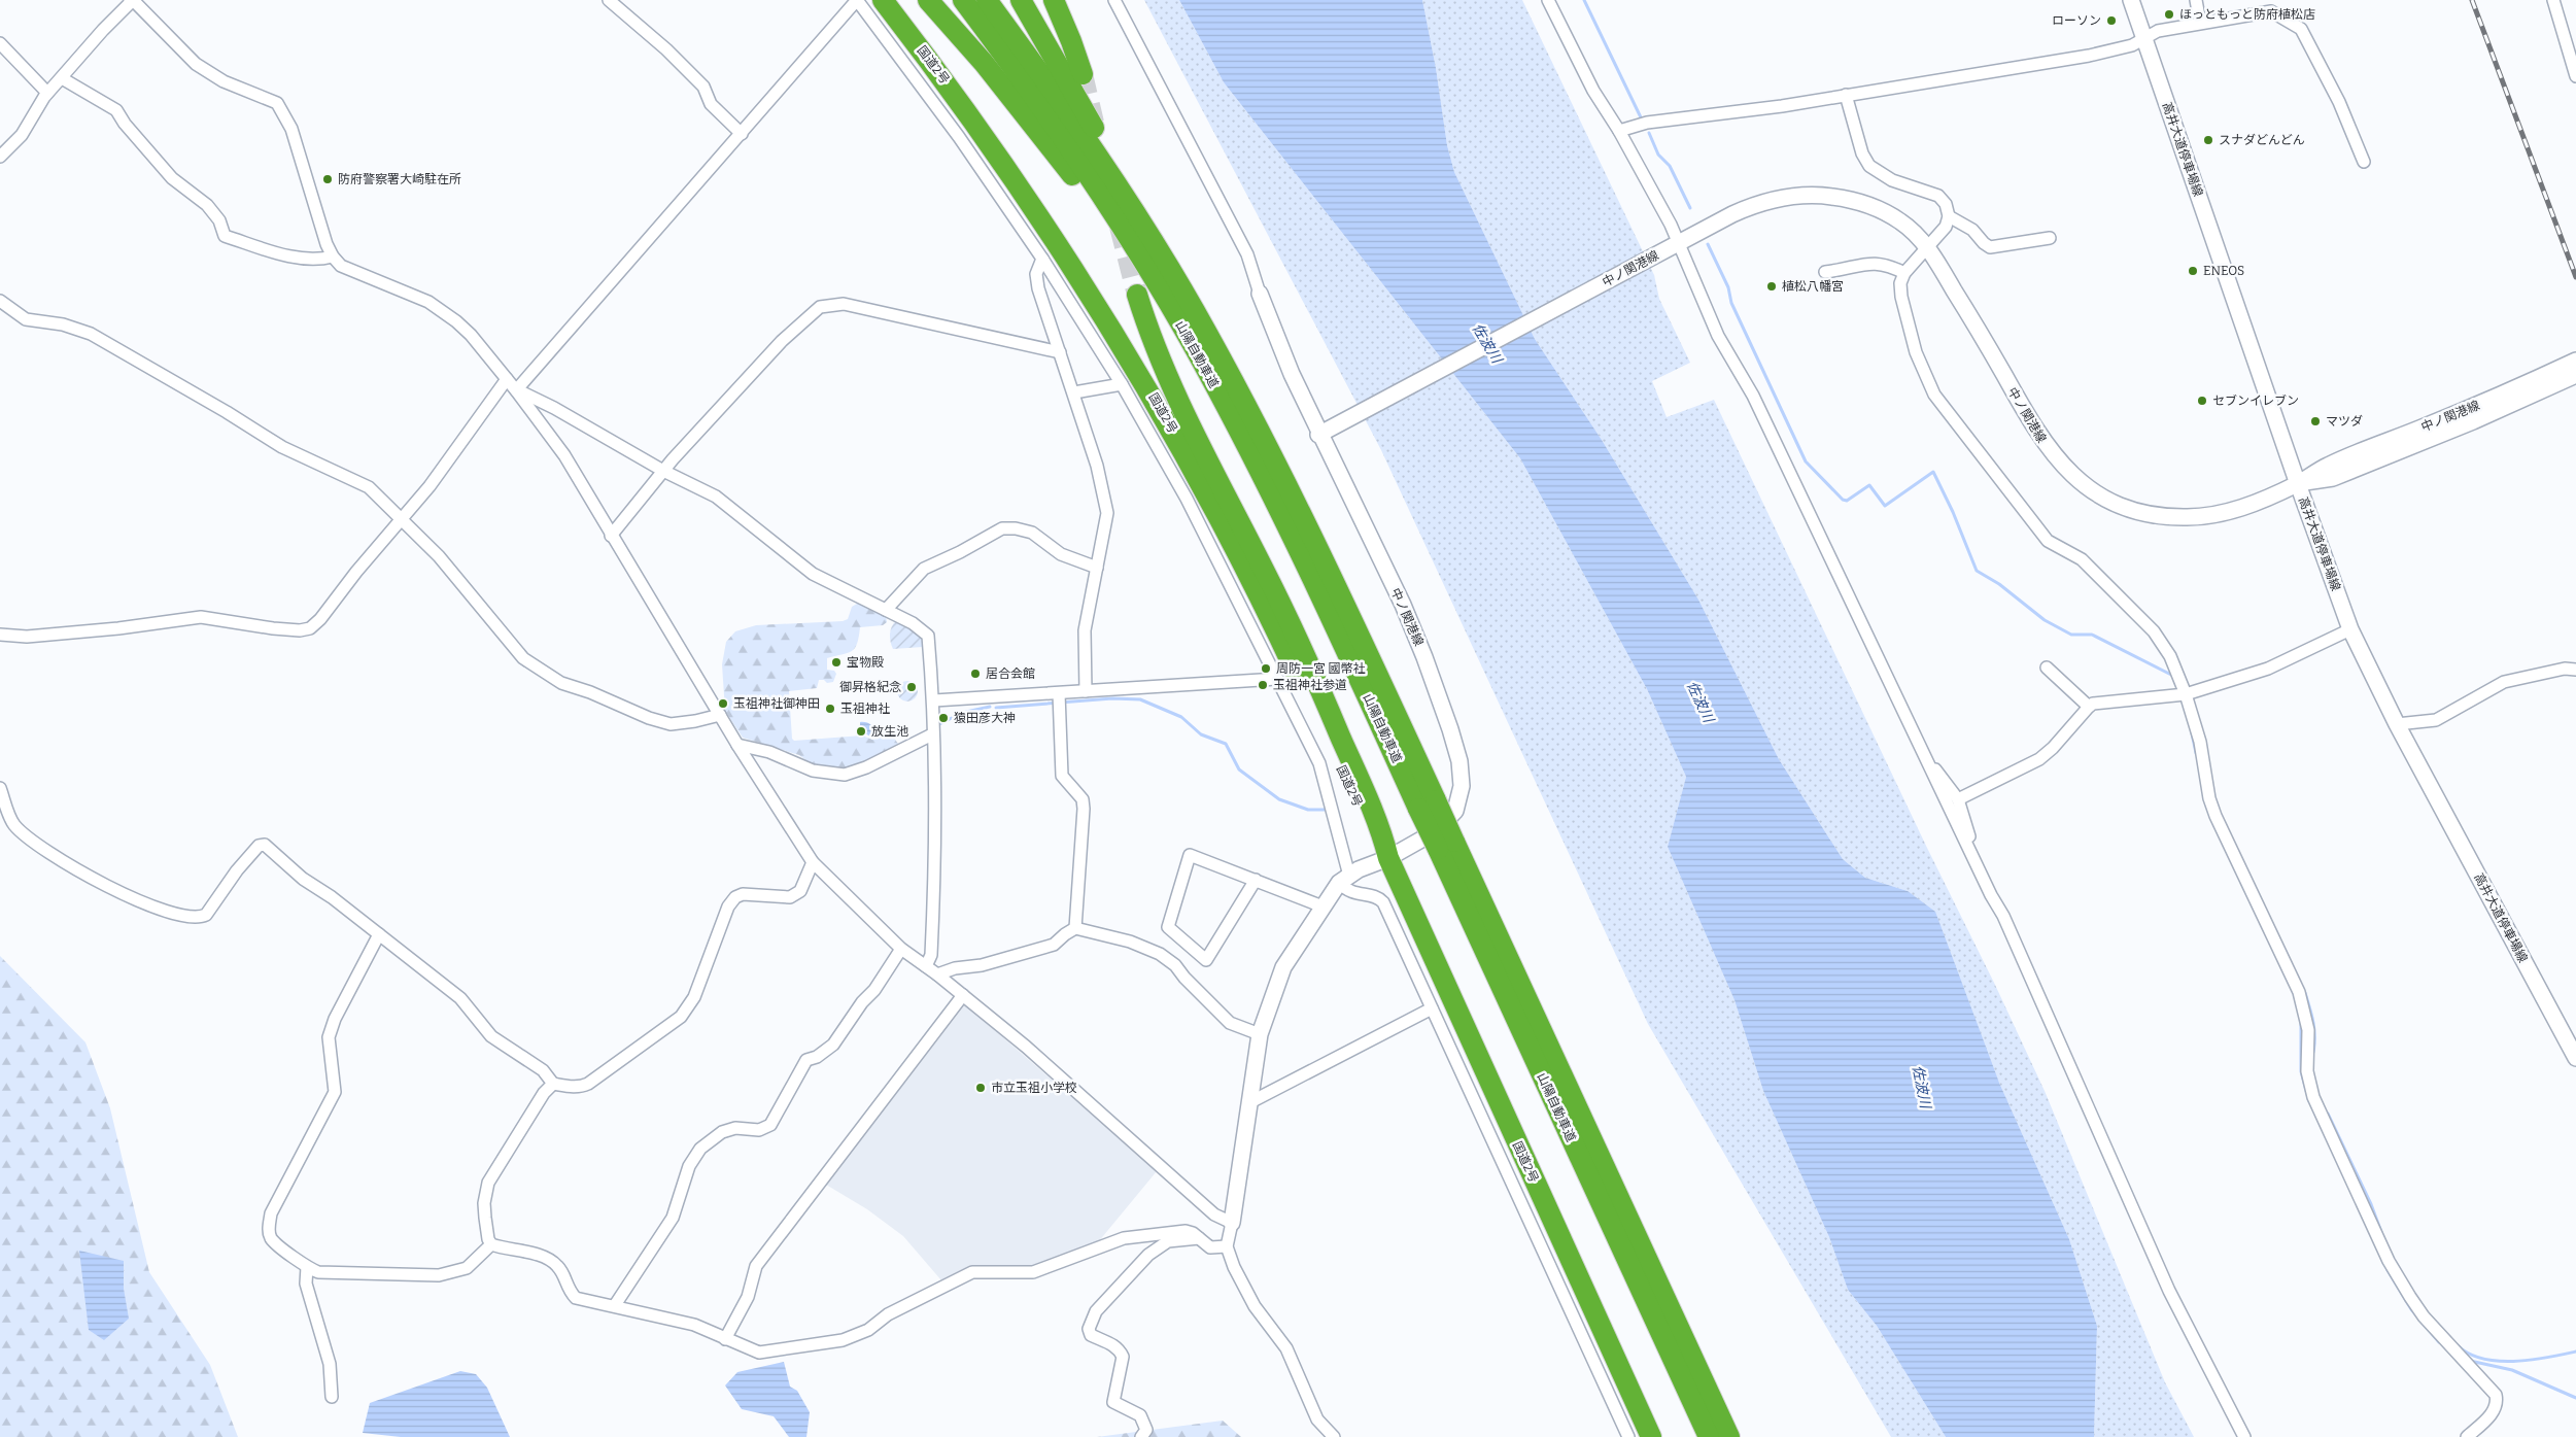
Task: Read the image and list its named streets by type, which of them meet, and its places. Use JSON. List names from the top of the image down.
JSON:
{
  "streets": {
    "highway": ["国道2号", "山陽自動車道"],
    "main road": ["高井大道停車場線", "中ノ関港線"]
  },
  "crossings": [
    ["国道2号", "中ノ関港線"],
    ["高井大道停車場線", "中ノ関港線"]
  ],
  "water": ["佐波川"],
  "places": [
    "ほっともっと防府植松店",
    "ローソン",
    "スナダどんどん",
    "防府警察署大崎駐在所",
    "ENEOS",
    "植松八幡宮",
    "セブンイレブン",
    "マツダ",
    "宝物殿",
    "周防一宮 國幣社",
    "居合会館",
    "玉祖神社参道",
    "御昇格紀念",
    "玉祖神社御神田",
    "玉祖神社",
    "猿田彦大神",
    "放生池",
    "市立玉祖小学校"
  ]
}
